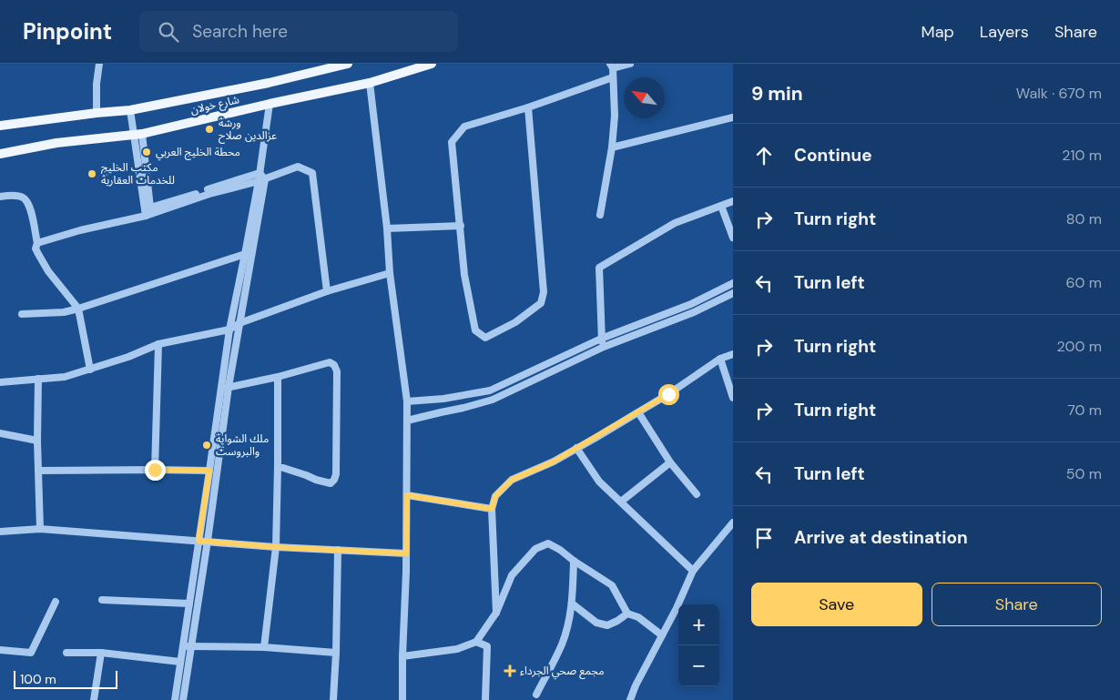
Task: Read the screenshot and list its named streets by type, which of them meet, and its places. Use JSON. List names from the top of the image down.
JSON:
{
  "streets": {
    "main road": ["شارع خولان"]
  },
  "places": {
    "other": [
      "ورشة عزالدين صلاح",
      "محطة الخليج العربي",
      "مكتب الخليج للخدمات العقارية",
      "ملك الشواية والبروست"
    ],
    "health": ["مجمع صحي الجرداء"]
  },
  "scale_bar": "100 m",
  "north": "top left",
  "page": {
    "header": "Pinpoint",
    "search": "Search here",
    "nav": ["Map", "Layers", "Share"],
    "heading": ["9 min", "Walk · 670 m"],
    "list": [
      ["Continue", "210 m"],
      ["Turn right", "80 m"],
      ["Turn left", "60 m"],
      ["Turn right", "200 m"],
      ["Turn right", "70 m"],
      ["Turn left", "50 m"],
      "Arrive at destination"
    ],
    "buttons": ["Save", "Share"],
    "map_buttons": ["+", "−"],
    "scale": "100 m"
  }
}
